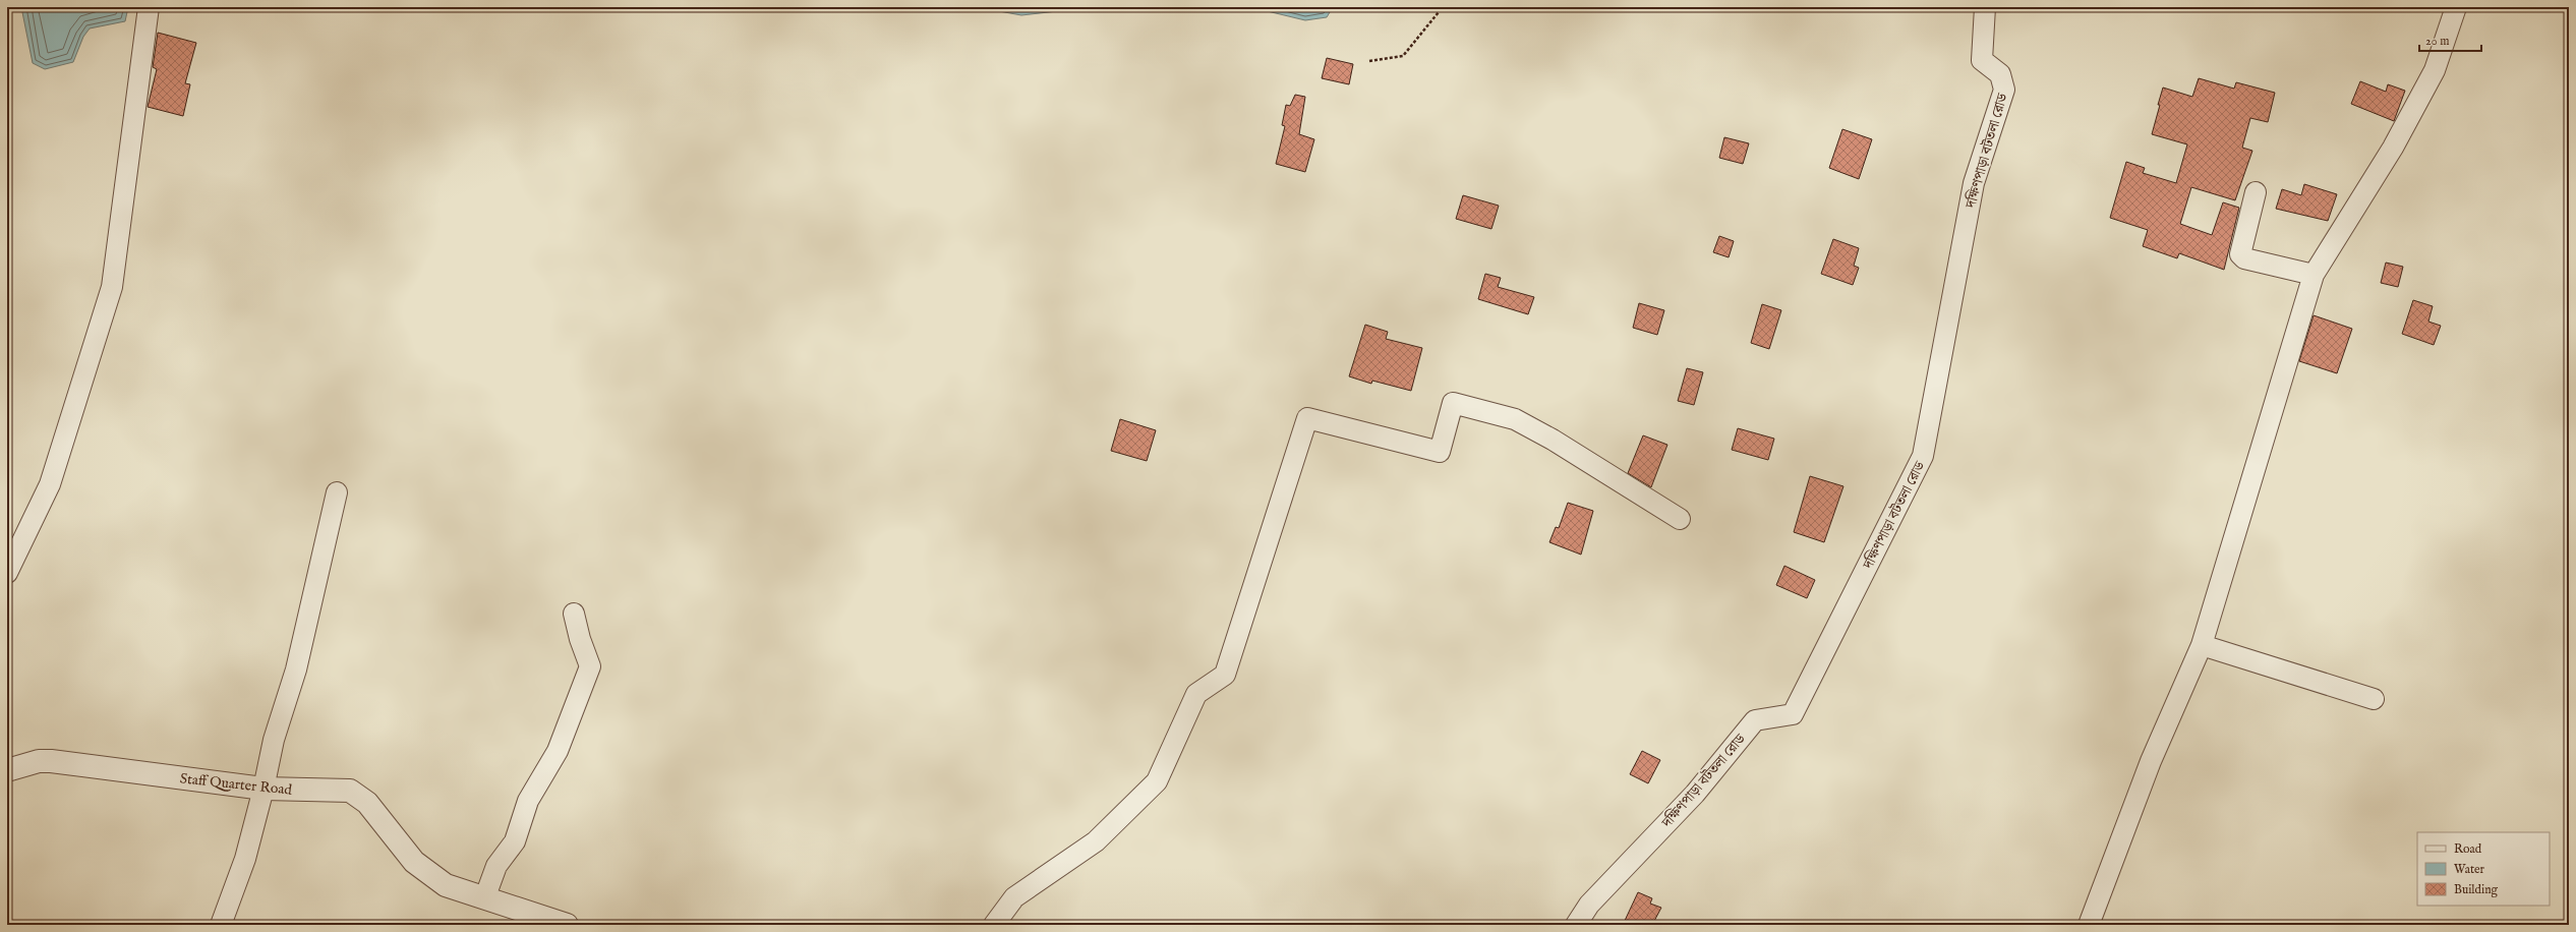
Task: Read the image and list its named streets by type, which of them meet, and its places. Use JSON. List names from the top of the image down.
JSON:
{
  "streets": {
    "street": ["দক্ষিণপাড়া বটতলা রোড", "Staff Quarter Road"]
  },
  "legend": ["Road", "Water", "Building"],
  "scale_bar": "20 m"
}
